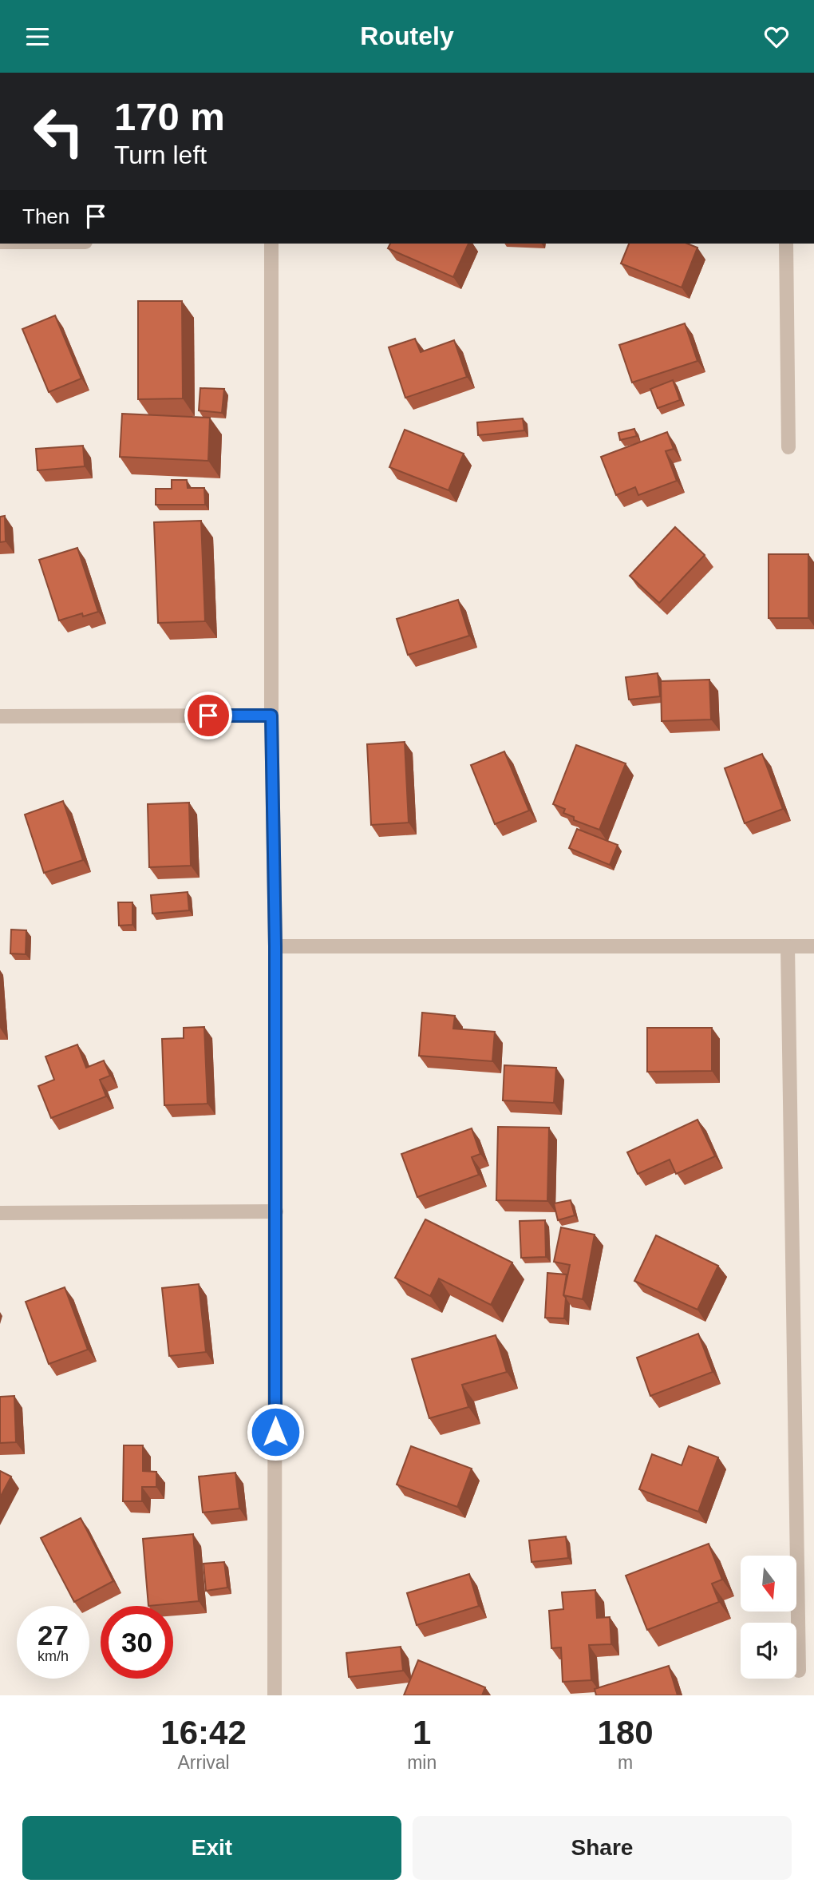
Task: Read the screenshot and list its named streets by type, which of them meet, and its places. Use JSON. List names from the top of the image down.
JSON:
{
  "north": "bottom",
  "page": {
    "header": "Routely",
    "turn": ["170 m", "Turn left"],
    "then": "Then",
    "speed": "27 km/h",
    "limit": "30",
    "eta": [
      "16:42",
      "Arrival",
      "1",
      "min",
      "180",
      "m"
    ],
    "buttons": ["Exit", "Share"]
  }
}
